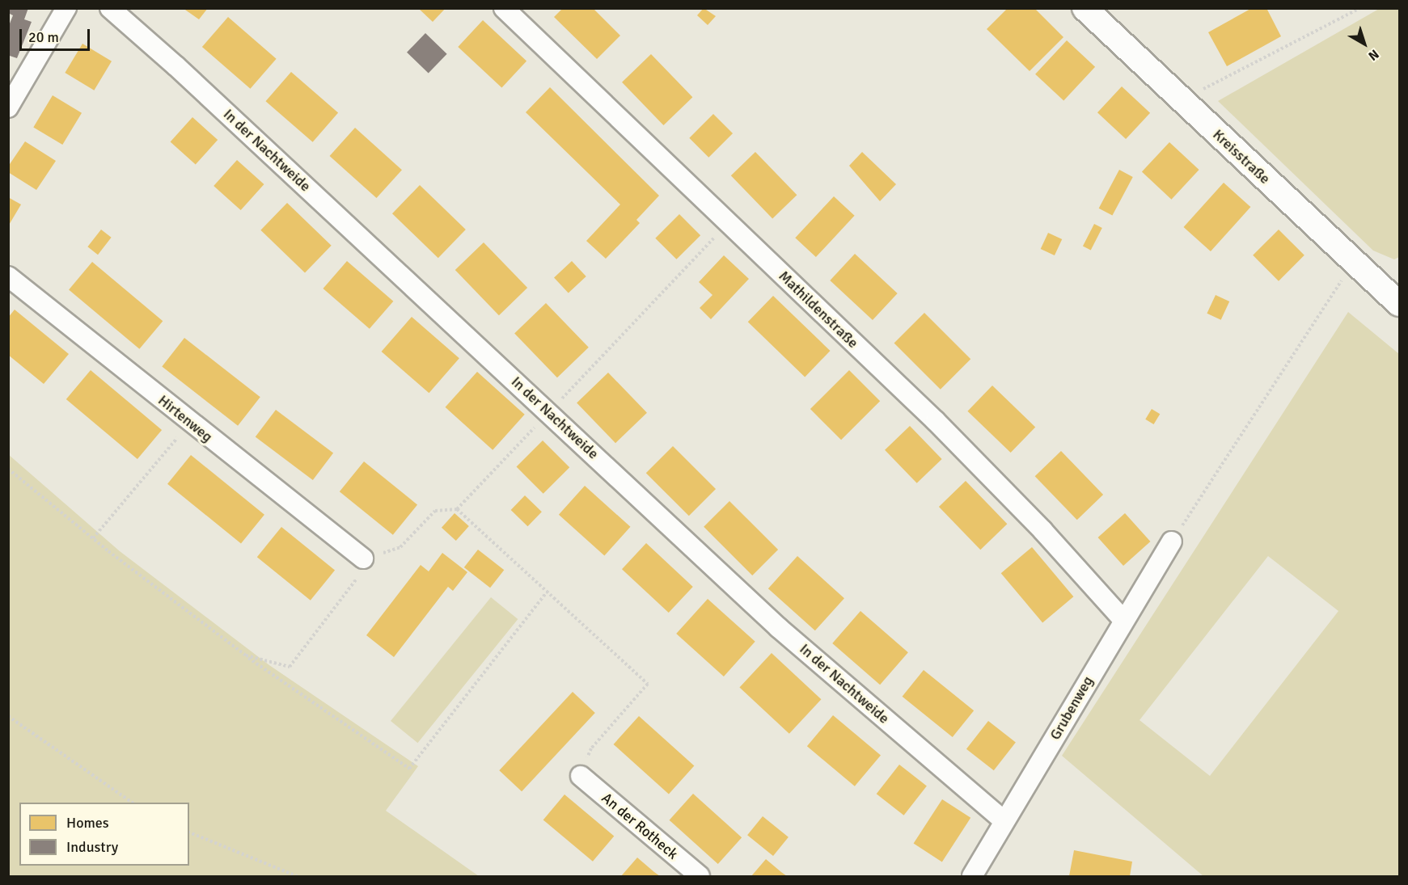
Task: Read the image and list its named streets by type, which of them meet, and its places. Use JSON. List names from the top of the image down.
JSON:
{
  "streets": {
    "street": [
      "In der Nachtweide",
      "Kreisstraße",
      "Mathildenstraße",
      "Hirtenweg",
      "Grubenweg",
      "An der Rotheck"
    ]
  },
  "crossings": [
    ["In der Nachtweide", "Grubenweg"],
    ["Mathildenstraße", "Grubenweg"]
  ],
  "legend": ["Homes", "Industry"],
  "scale_bar": "20 m",
  "north": "bottom right"
}
